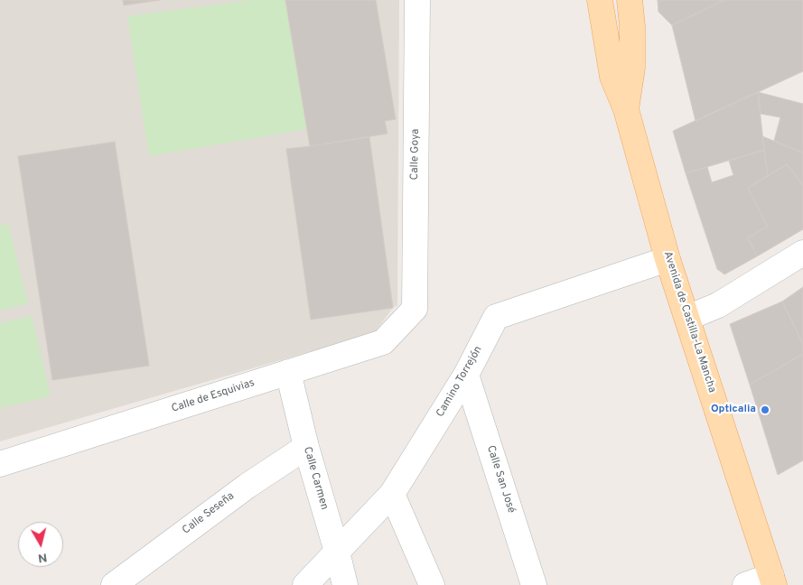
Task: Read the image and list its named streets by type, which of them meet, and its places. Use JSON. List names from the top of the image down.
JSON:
{
  "streets": {
    "main road": ["Avenida de Castilla-La Mancha"],
    "street": [
      "Calle Goya",
      "Camino Torrejón",
      "Calle de Esquivias",
      "Calle Carmen",
      "Calle San José",
      "Calle Seseña"
    ]
  },
  "crossings": [
    ["Calle Goya", "Calle de Esquivias"],
    ["Avenida de Castilla-La Mancha", "Camino Torrejón"],
    ["Camino Torrejón", "Calle Carmen"],
    ["Camino Torrejón", "Calle San José"],
    ["Calle de Esquivias", "Calle Carmen"],
    ["Calle Carmen", "Calle Seseña"]
  ],
  "places": ["Opticalia"],
  "north": "bottom"
}
